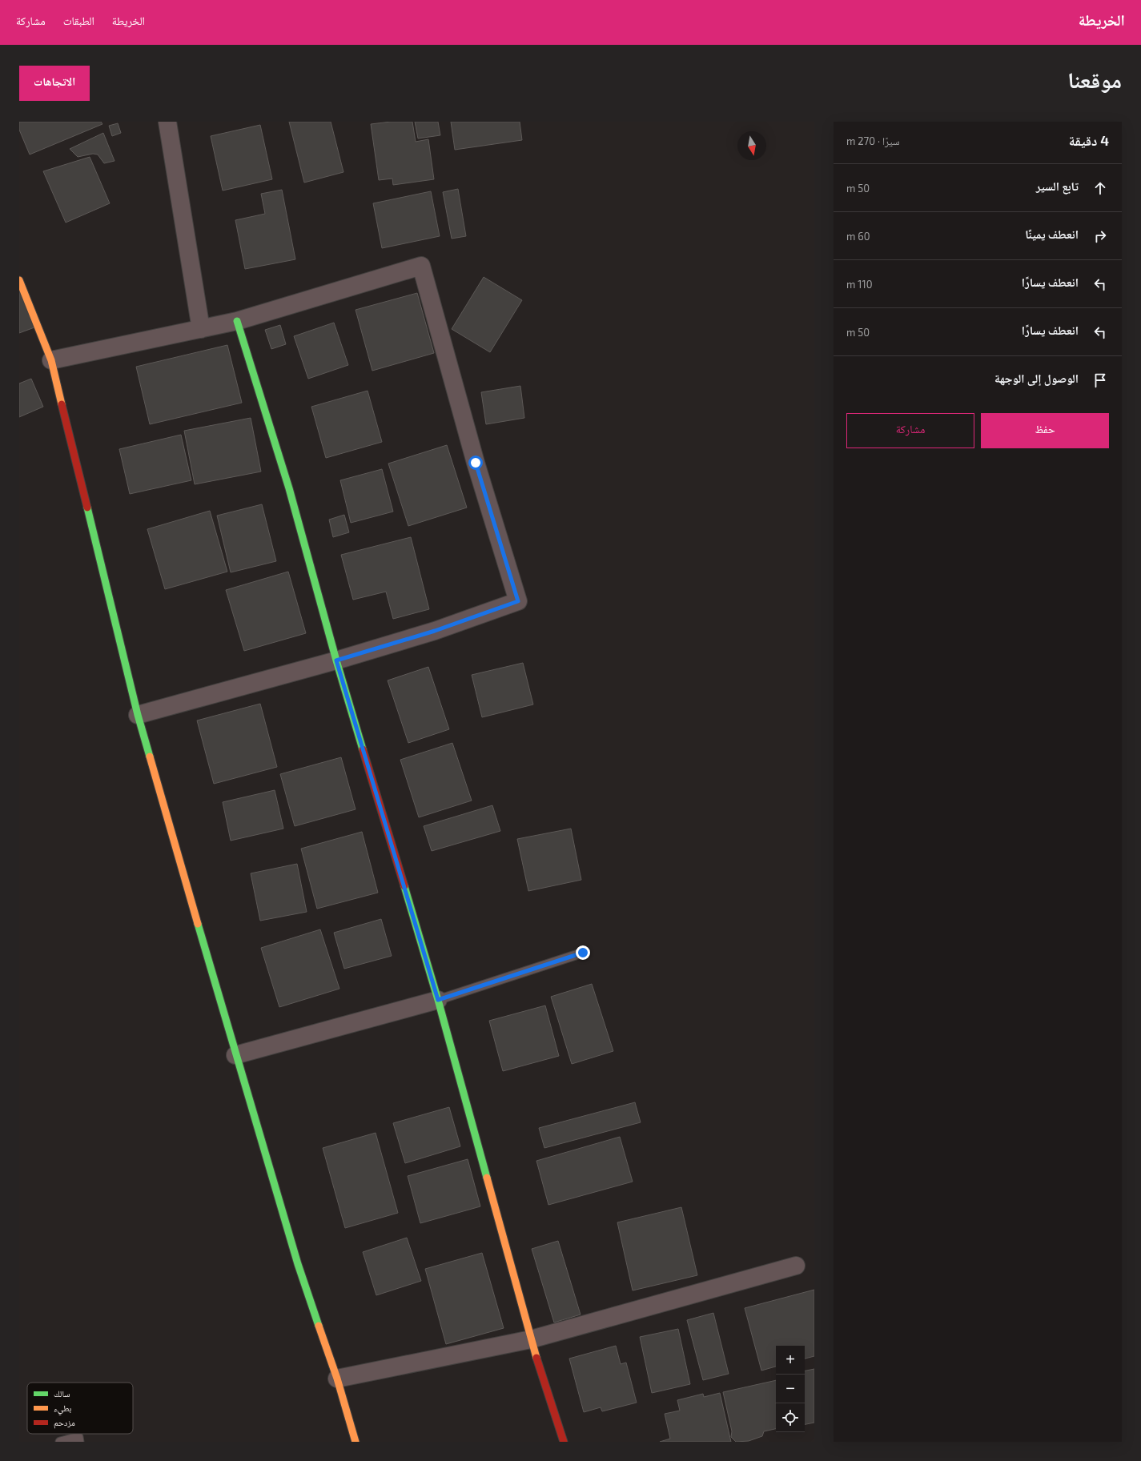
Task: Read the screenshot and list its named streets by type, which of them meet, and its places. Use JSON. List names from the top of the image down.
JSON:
{
  "legend": ["سالك", "بطيء", "مزدحم"],
  "north": "bottom",
  "page": {
    "header": "الخريطة",
    "nav": ["الخريطة", "الطبقات", "مشاركة"],
    "title": "موقعنا",
    "buttons": [
      "الاتجاهات",
      ["حفظ", "مشاركة"]
    ],
    "heading": ["4 دقيقة", "سيرًا · 270 m"],
    "list": [
      ["تابع السير", "50 m"],
      ["انعطف يمينًا", "60 m"],
      ["انعطف يسارًا", "110 m"],
      ["انعطف يسارًا", "50 m"],
      "الوصول إلى الوجهة"
    ],
    "map_buttons": ["+", "−"]
  }
}
